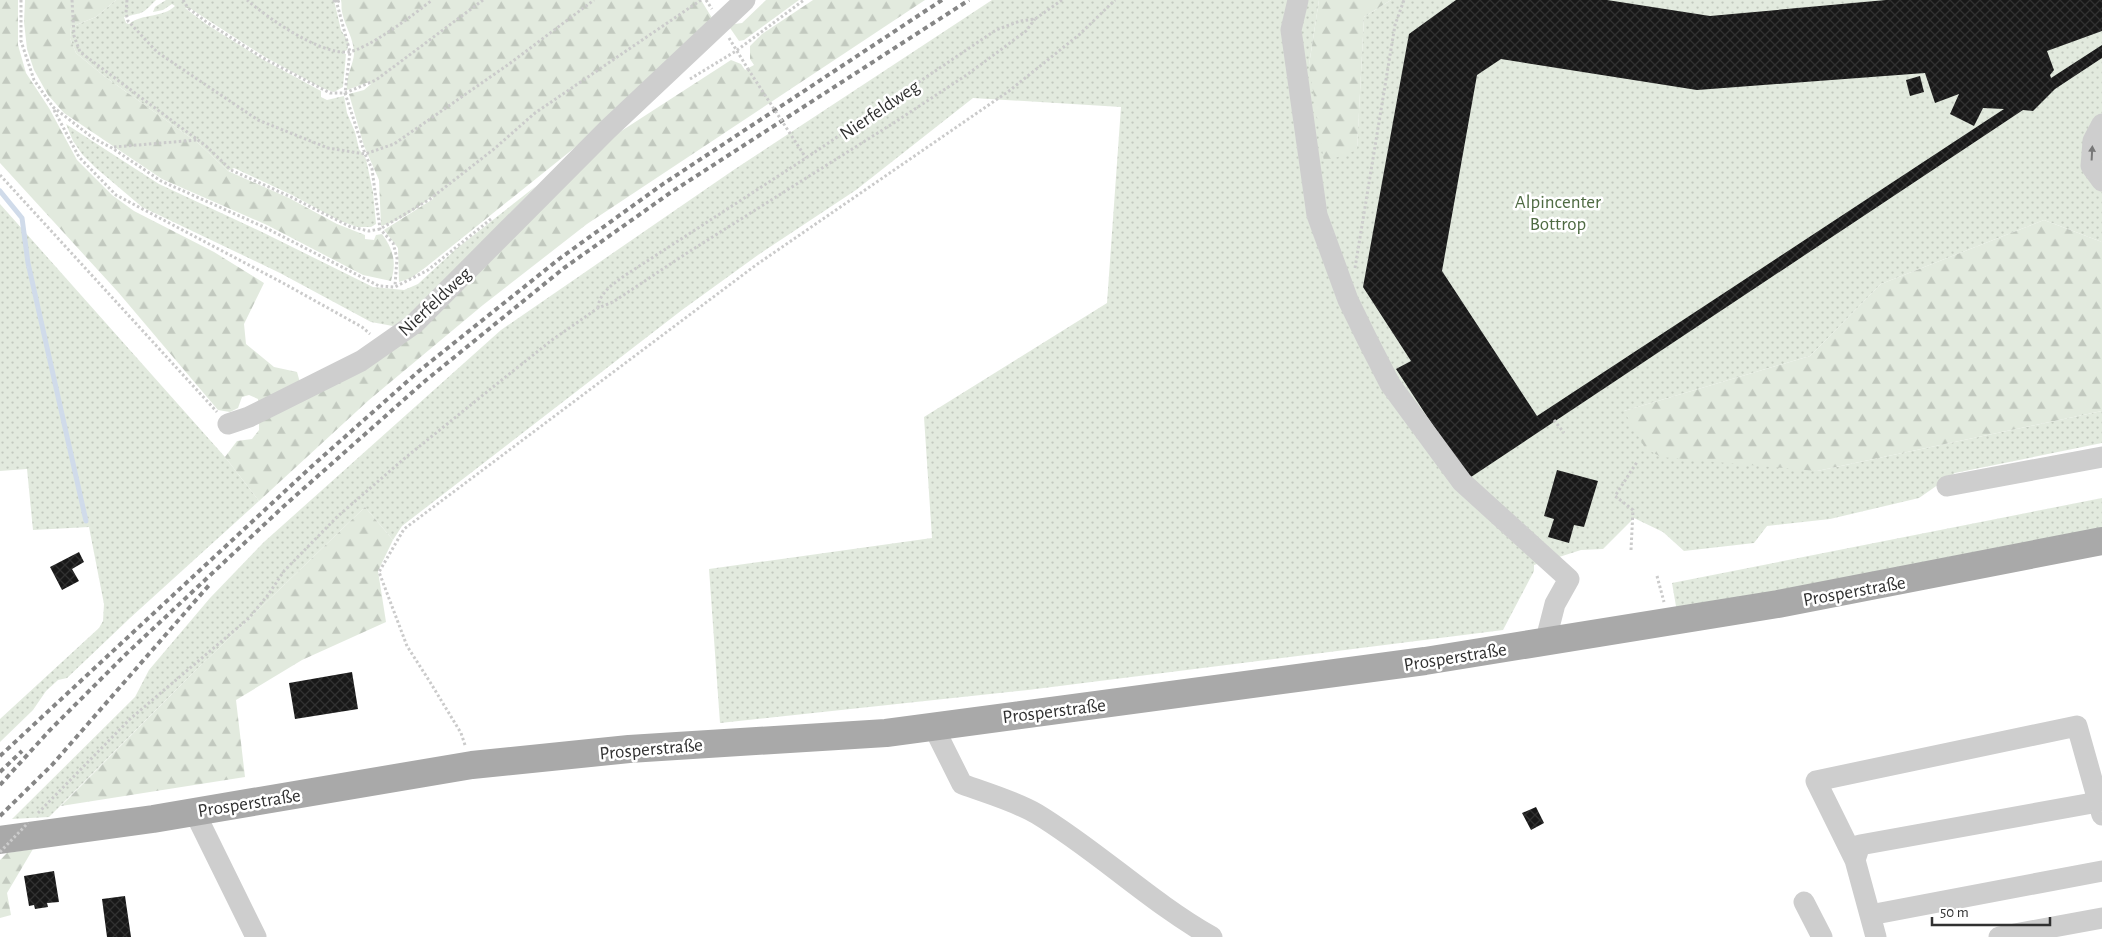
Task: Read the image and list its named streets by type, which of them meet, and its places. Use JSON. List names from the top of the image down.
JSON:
{
  "streets": {
    "main road": ["Prosperstraße"],
    "street": ["Nierfeldweg"]
  },
  "parks": ["Alpincenter Bottrop"],
  "scale_bar": "50 m"
}
